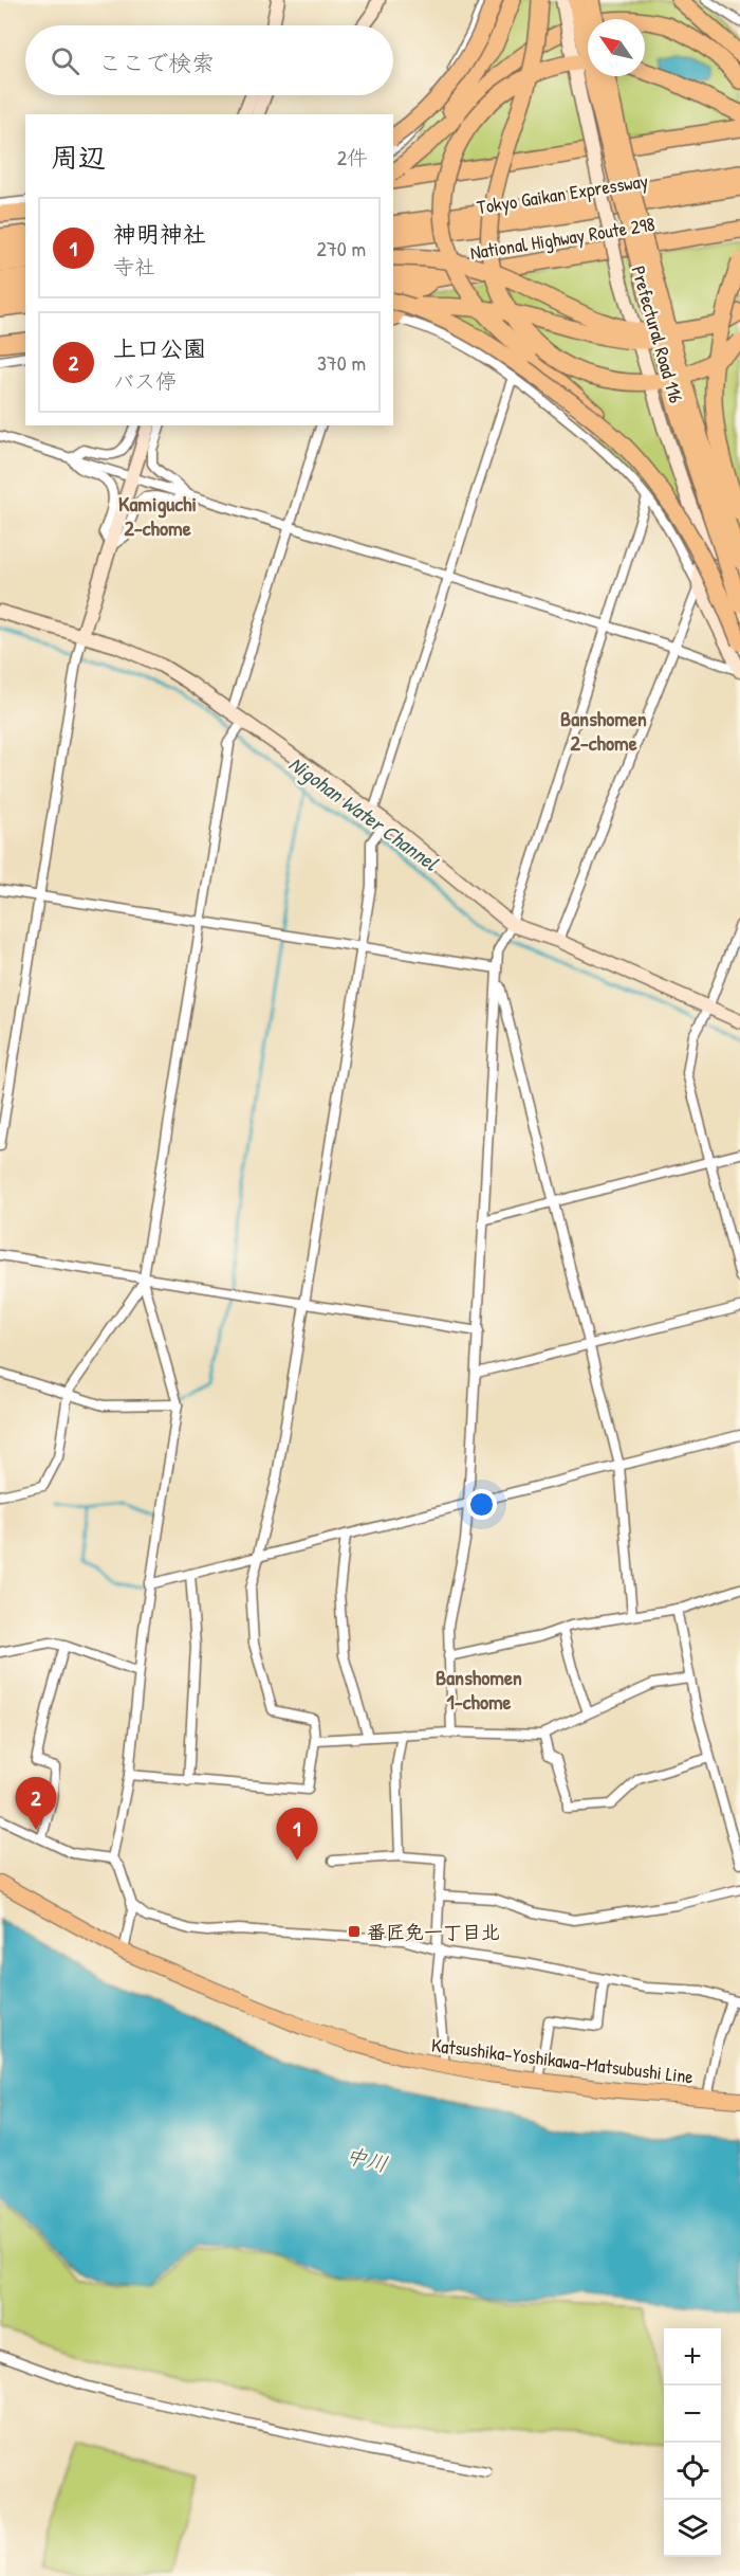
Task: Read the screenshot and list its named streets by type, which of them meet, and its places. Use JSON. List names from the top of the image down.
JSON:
{
  "streets": {
    "highway": ["Tokyo Gaikan Expressway", "National Highway Route 298"],
    "main road": ["Katsushika-Yoshikawa-Matsubushi Line"],
    "street": ["Prefectural Road 116"]
  },
  "districts": ["Kamiguchi 2-chome", "Banshomen 2-chome", "Banshomen 1-chome"],
  "water": ["Nigohan Water Channel", "中川"],
  "places": {
    "transit": ["番匠免一丁目北"]
  },
  "north": "top left",
  "page": {
    "search": "ここで検索",
    "heading": ["周辺", "2件"],
    "list": [
      {
        "mark": "1",
        "name": "神明神社",
        "note": "寺社",
        "value": "270 m"
      },
      {
        "mark": "2",
        "name": "上口公園",
        "note": "バス停",
        "value": "370 m"
      }
    ],
    "pins": ["2", "1"],
    "map_buttons": ["+", "−"]
  }
}
